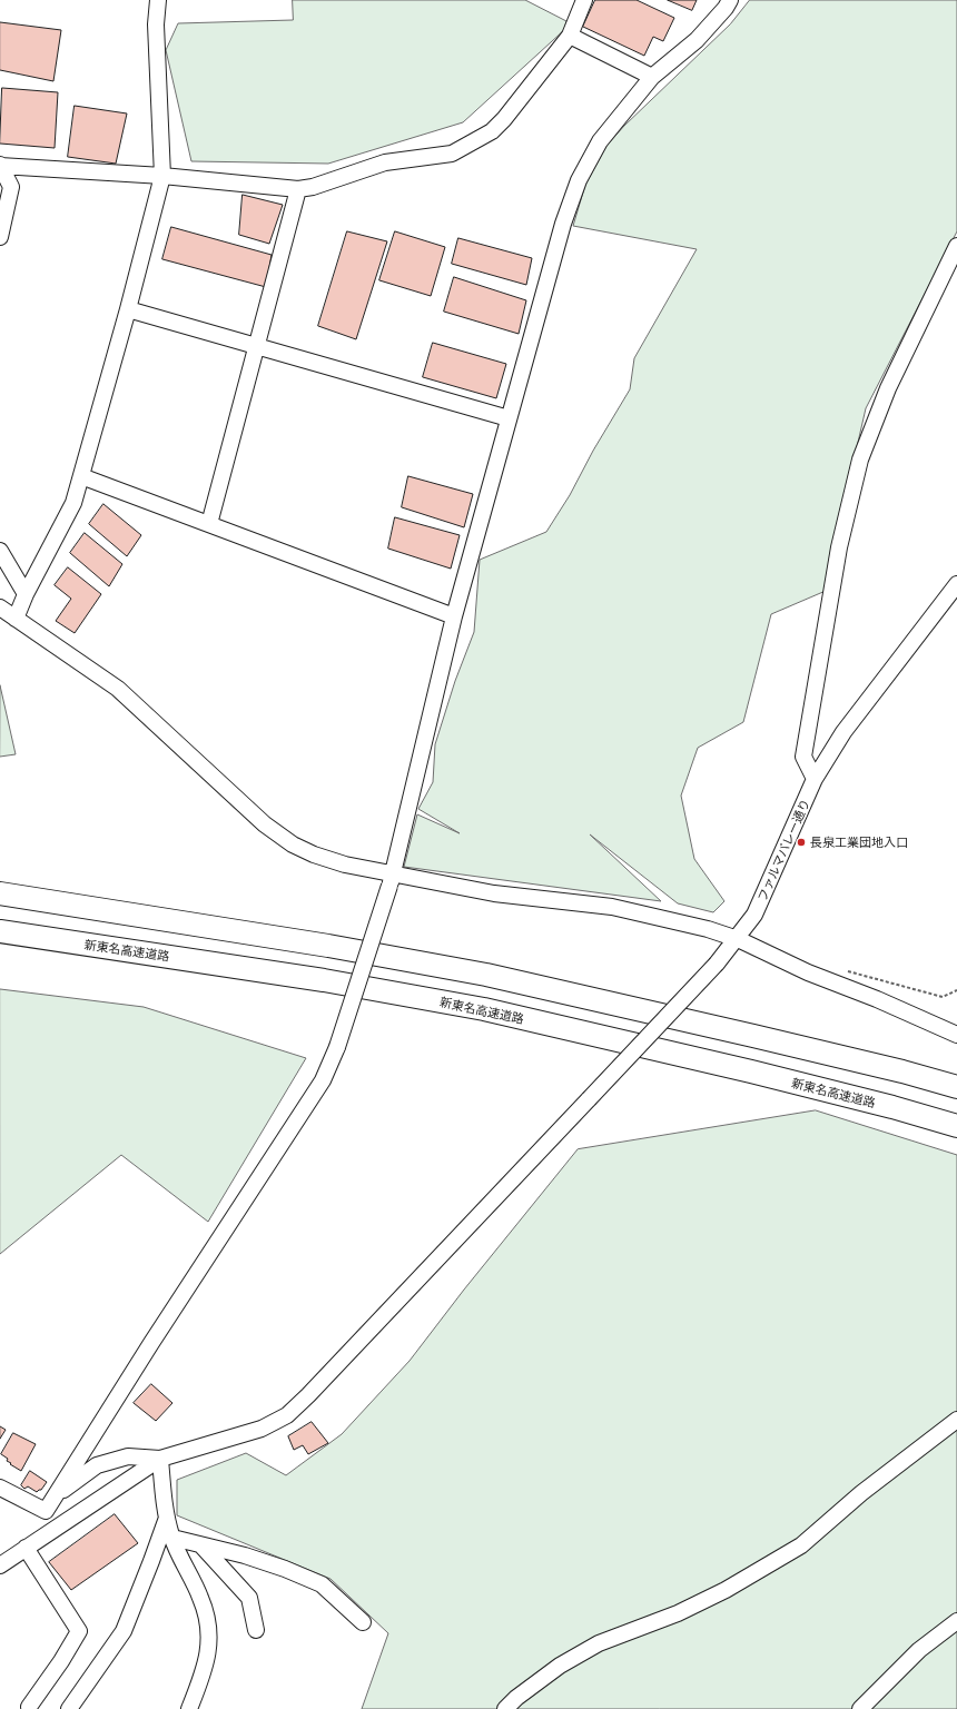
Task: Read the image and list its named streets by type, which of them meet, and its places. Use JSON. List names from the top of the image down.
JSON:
{
  "streets": {
    "highway": ["新東名高速道路"],
    "street": ["ファルマバレー通り"]
  },
  "places": ["長泉工業団地入口"]
}
